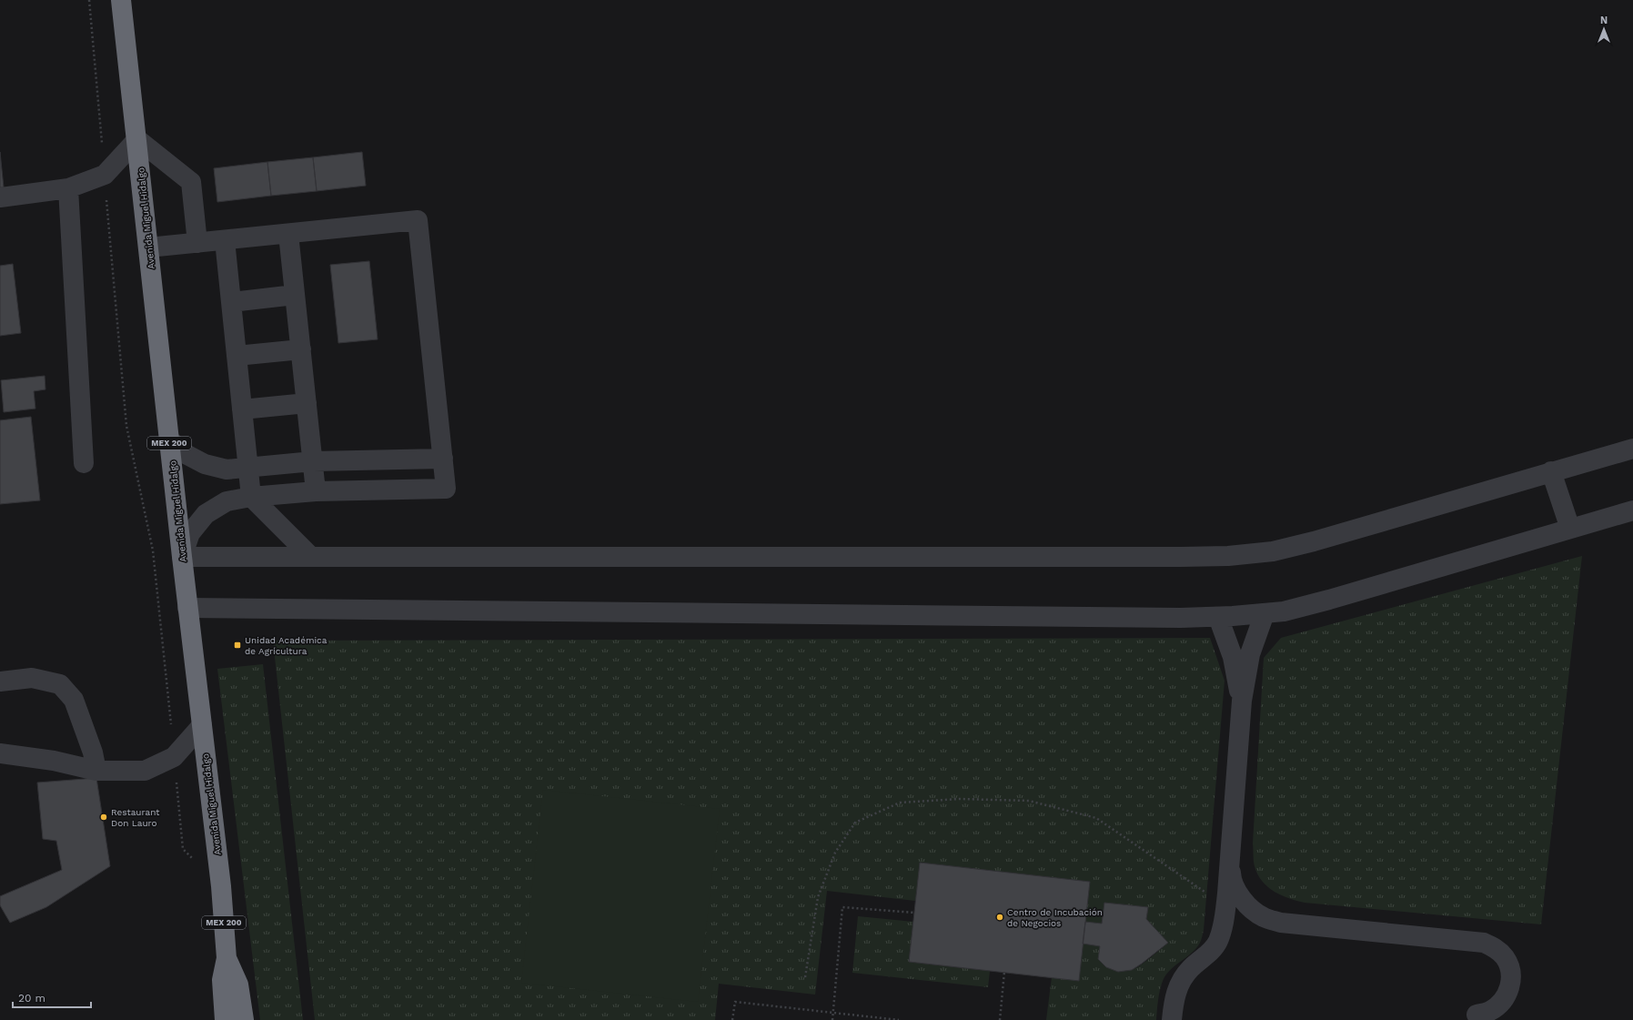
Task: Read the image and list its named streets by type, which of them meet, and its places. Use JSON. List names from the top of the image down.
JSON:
{
  "streets": {
    "highway": ["Avenida Miguel Hidalgo", "MEX 200"]
  },
  "places": {
    "transit": ["Unidad Académica de Agrícultura"],
    "other": ["Restaurant Don Lauro", "Centro de Incubación de Negocios"]
  },
  "scale_bar": "20 m",
  "north": "top"
}
